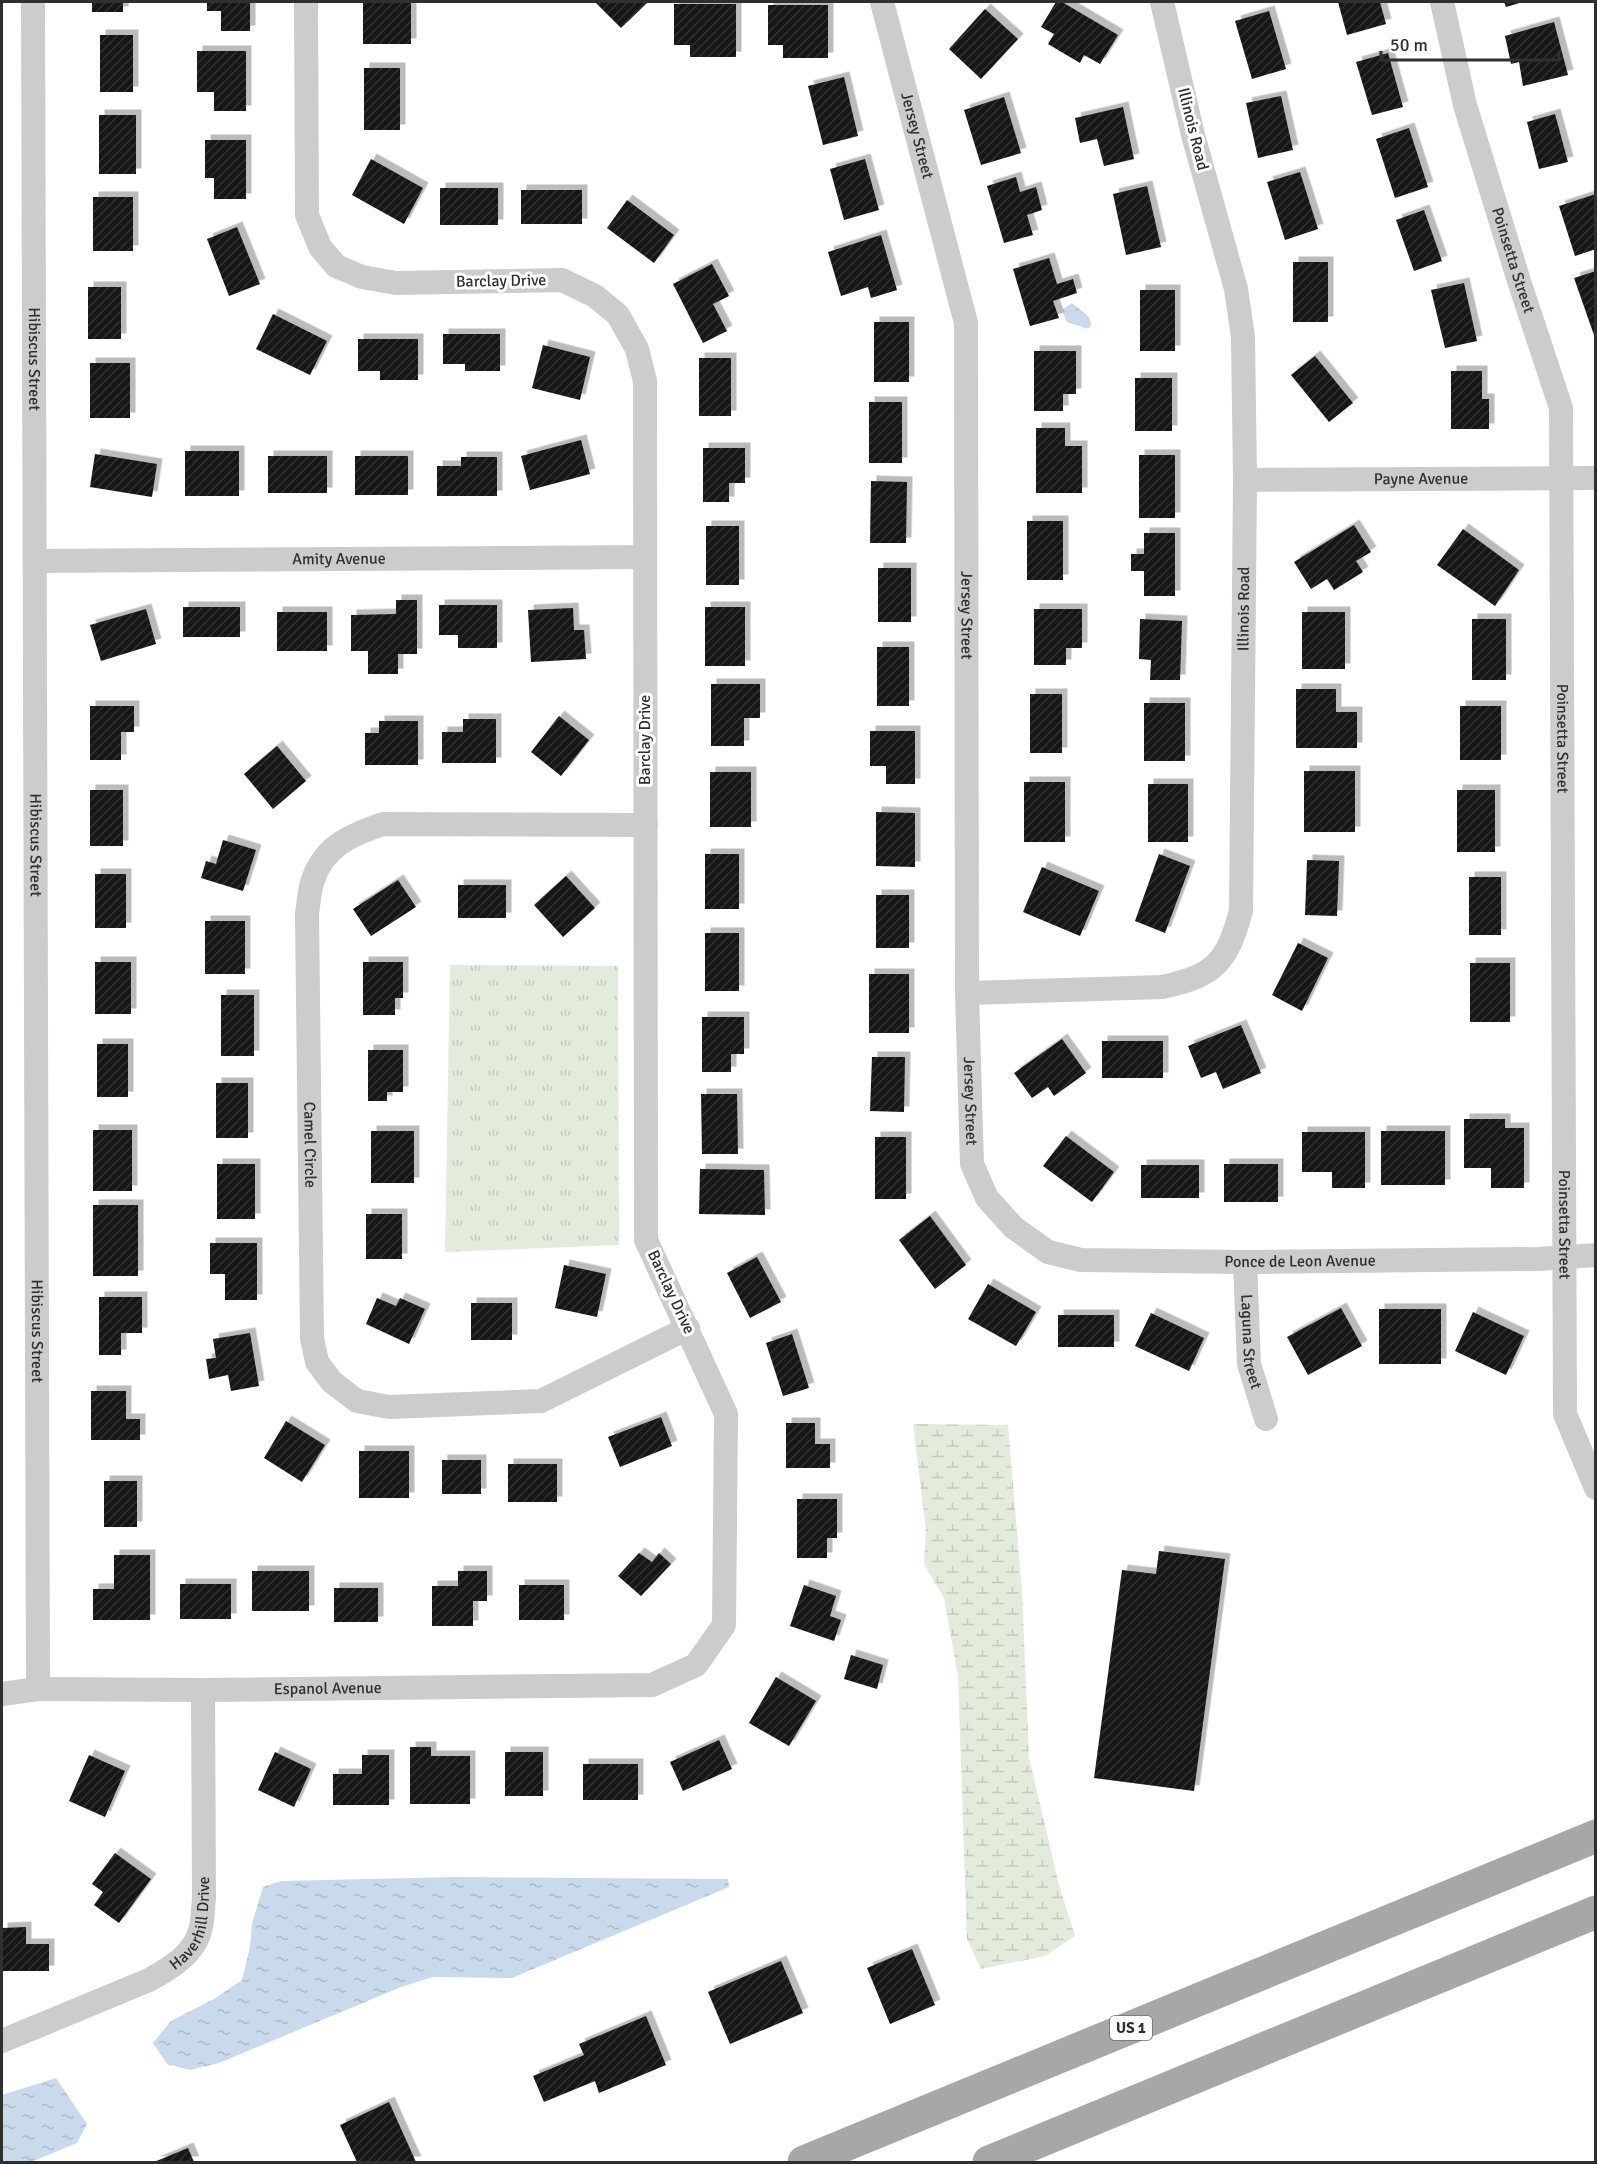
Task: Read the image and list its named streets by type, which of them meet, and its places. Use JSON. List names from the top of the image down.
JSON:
{
  "streets": {
    "main road": ["US 1"],
    "street": [
      "Illinois Road",
      "Jersey Street",
      "Poinsetta Street",
      "Barclay Drive",
      "Hibiscus Street",
      "Payne Avenue",
      "Amity Avenue",
      "Camel Circle",
      "Ponce de Leon Avenue",
      "Laguna Street",
      "Espanol Avenue",
      "Haverhill Drive"
    ]
  },
  "crossings": [
    ["Illinois Road", "Jersey Street"],
    ["Illinois Road", "Payne Avenue"],
    ["Jersey Street", "Ponce de Leon Avenue"],
    ["Poinsetta Street", "Payne Avenue"],
    ["Poinsetta Street", "Ponce de Leon Avenue"],
    ["Barclay Drive", "Amity Avenue"],
    ["Barclay Drive", "Camel Circle"],
    ["Barclay Drive", "Espanol Avenue"],
    ["Hibiscus Street", "Amity Avenue"],
    ["Hibiscus Street", "Espanol Avenue"],
    ["Ponce de Leon Avenue", "Laguna Street"],
    ["Espanol Avenue", "Haverhill Drive"]
  ],
  "scale_bar": "50 m"
}
